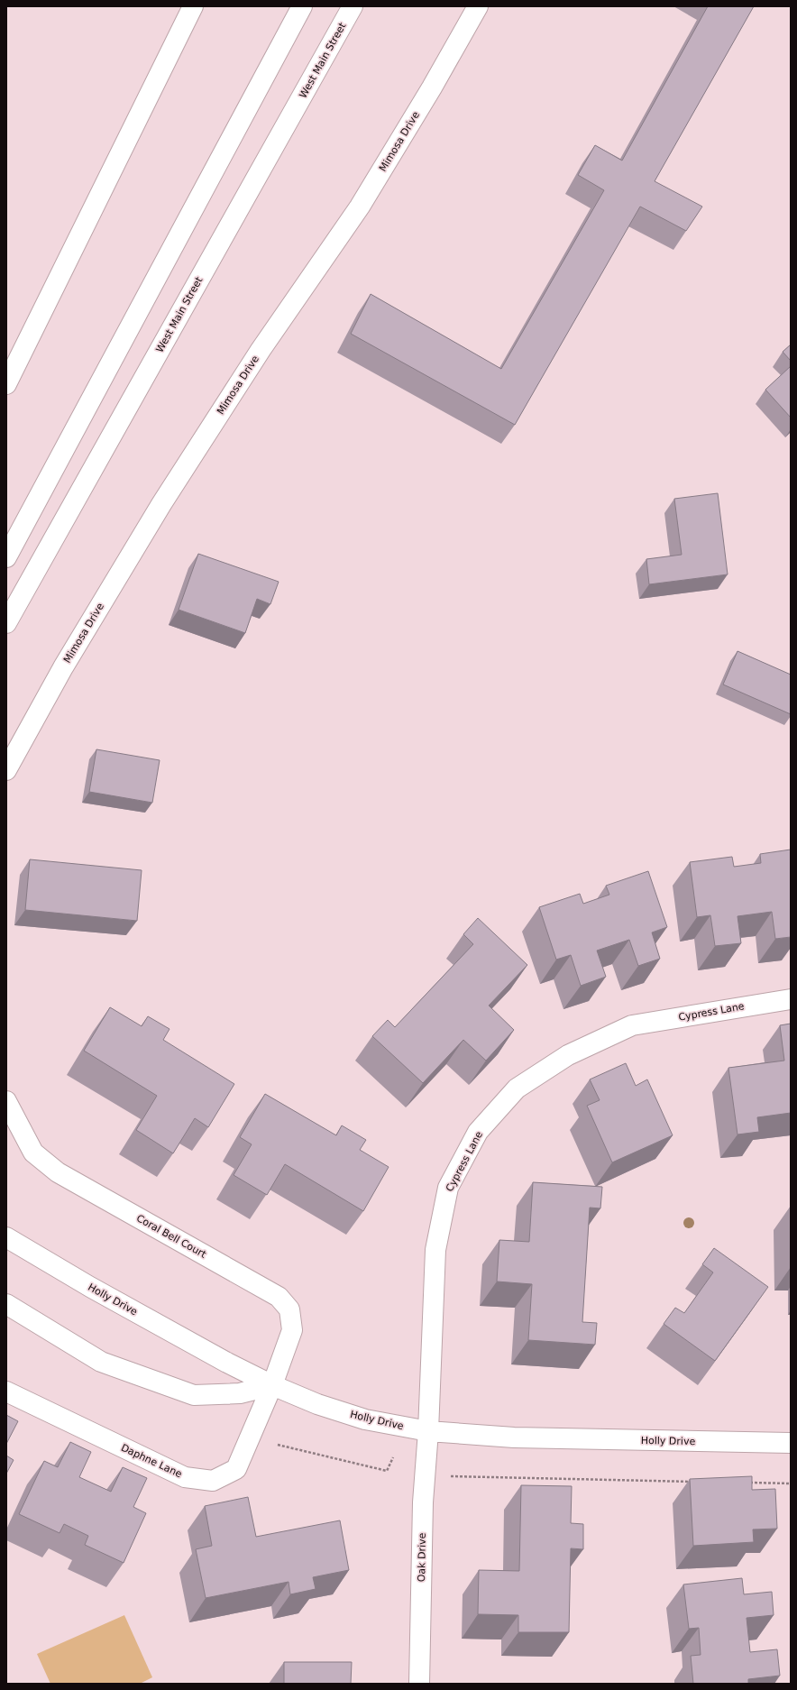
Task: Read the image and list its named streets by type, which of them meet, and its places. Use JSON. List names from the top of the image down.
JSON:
{
  "streets": {
    "street": [
      "West Main Street",
      "Mimosa Drive",
      "Cypress Lane",
      "Coral Bell Court",
      "Holly Drive",
      "Daphne Lane",
      "Oak Drive"
    ]
  },
  "crossings": [
    ["Cypress Lane", "Holly Drive"],
    ["Cypress Lane", "Oak Drive"],
    ["Coral Bell Court", "Holly Drive"],
    ["Coral Bell Court", "Daphne Lane"],
    ["Holly Drive", "Daphne Lane"],
    ["Holly Drive", "Oak Drive"]
  ]
}
